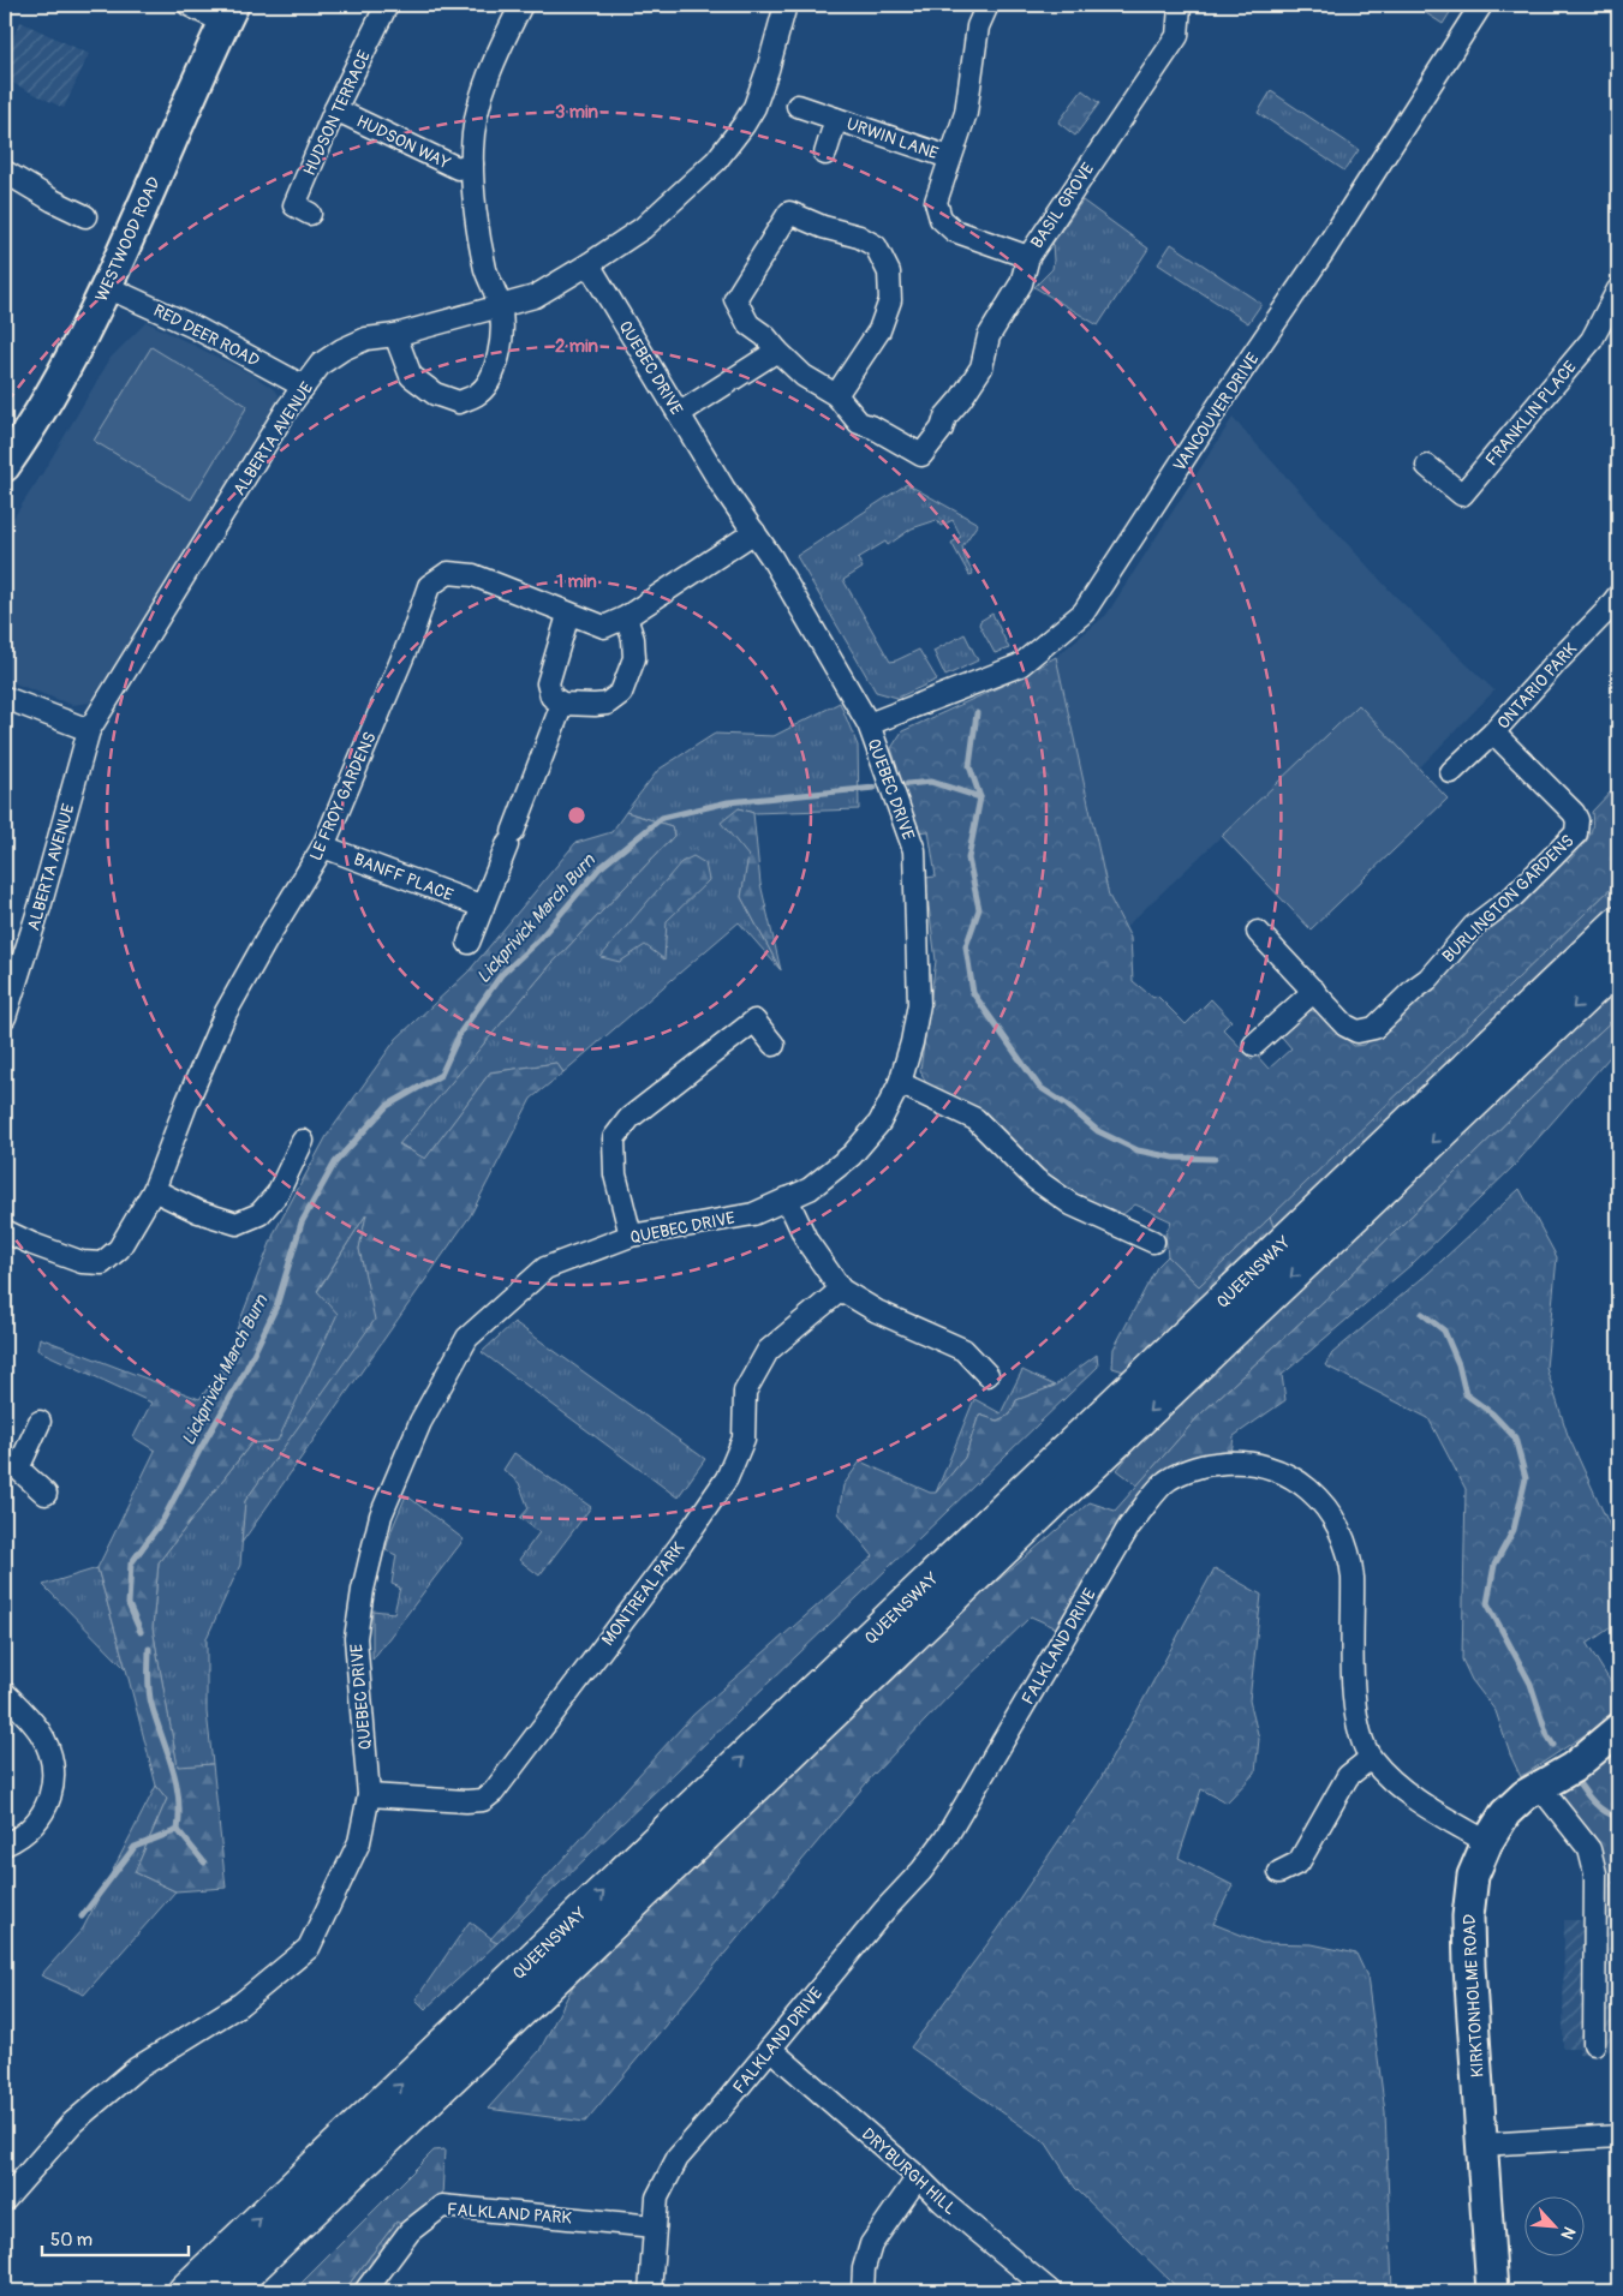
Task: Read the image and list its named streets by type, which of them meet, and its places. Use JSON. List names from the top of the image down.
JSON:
{
  "streets": {
    "highway": ["QUEENSWAY"],
    "street": [
      "HUDSON TERRACE",
      "URWIN LANE",
      "HUDSON WAY",
      "BASIL GROVE",
      "WESTWOOD ROAD",
      "RED DEER ROAD",
      "QUEBEC DRIVE",
      "VANCOUVER DRIVE",
      "FRANKLIN PLACE",
      "ALBERTA AVENUE",
      "ONTARIO PARK",
      "LE FROY GARDENS",
      "BANFF PLACE",
      "BURLINGTON GARDENS",
      "MONTREAL PARK",
      "FALKLAND DRIVE",
      "KIRKTONHOLME ROAD",
      "DRYBURGH HILL",
      "FALKLAND PARK"
    ]
  },
  "crossings": [
    ["HUDSON TERRACE", "HUDSON WAY"],
    ["URWIN LANE", "BASIL GROVE"],
    ["WESTWOOD ROAD", "RED DEER ROAD"],
    ["RED DEER ROAD", "ALBERTA AVENUE"],
    ["QUEBEC DRIVE", "VANCOUVER DRIVE"],
    ["QUEBEC DRIVE", "ALBERTA AVENUE"],
    ["QUEBEC DRIVE", "LE FROY GARDENS"],
    ["QUEBEC DRIVE", "MONTREAL PARK"],
    ["ONTARIO PARK", "BURLINGTON GARDENS"],
    ["LE FROY GARDENS", "BANFF PLACE"],
    ["FALKLAND DRIVE", "KIRKTONHOLME ROAD"],
    ["FALKLAND DRIVE", "DRYBURGH HILL"],
    ["FALKLAND DRIVE", "FALKLAND PARK"]
  ],
  "water": ["Lickprivick March Burn"],
  "scale_bar": "50 m",
  "north": "bottom right",
  "rings": ["3 min", "2 min", "1 min"]
}
